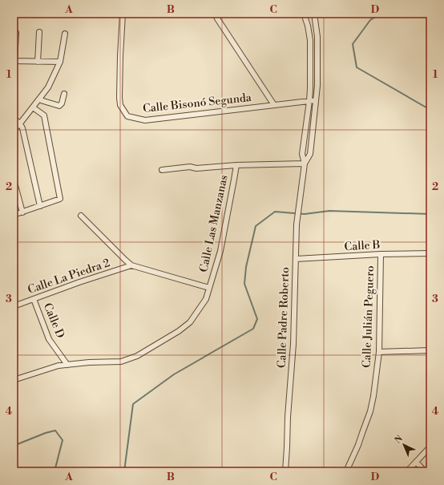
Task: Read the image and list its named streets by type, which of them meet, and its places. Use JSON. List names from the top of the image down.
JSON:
{
  "streets": {
    "street": [
      "Calle Bisonó Segunda",
      "Calle Las Manzanas",
      "Calle B",
      "Calle La Piedra 2",
      "Calle Julián Peguero",
      "Calle Padre Roberto",
      "Calle D"
    ]
  },
  "crossings": [
    ["Calle Las Manzanas", "Calle D"],
    ["Calle B", "Calle Julián Peguero"],
    ["Calle B", "Calle Padre Roberto"],
    ["Calle La Piedra 2", "Calle D"]
  ],
  "north": "top left",
  "grid": {
    "columns": [
      "A",
      "B",
      "C",
      "D"
    ],
    "rows": [
      "1",
      "2",
      "3",
      "4"
    ]
  }
}
